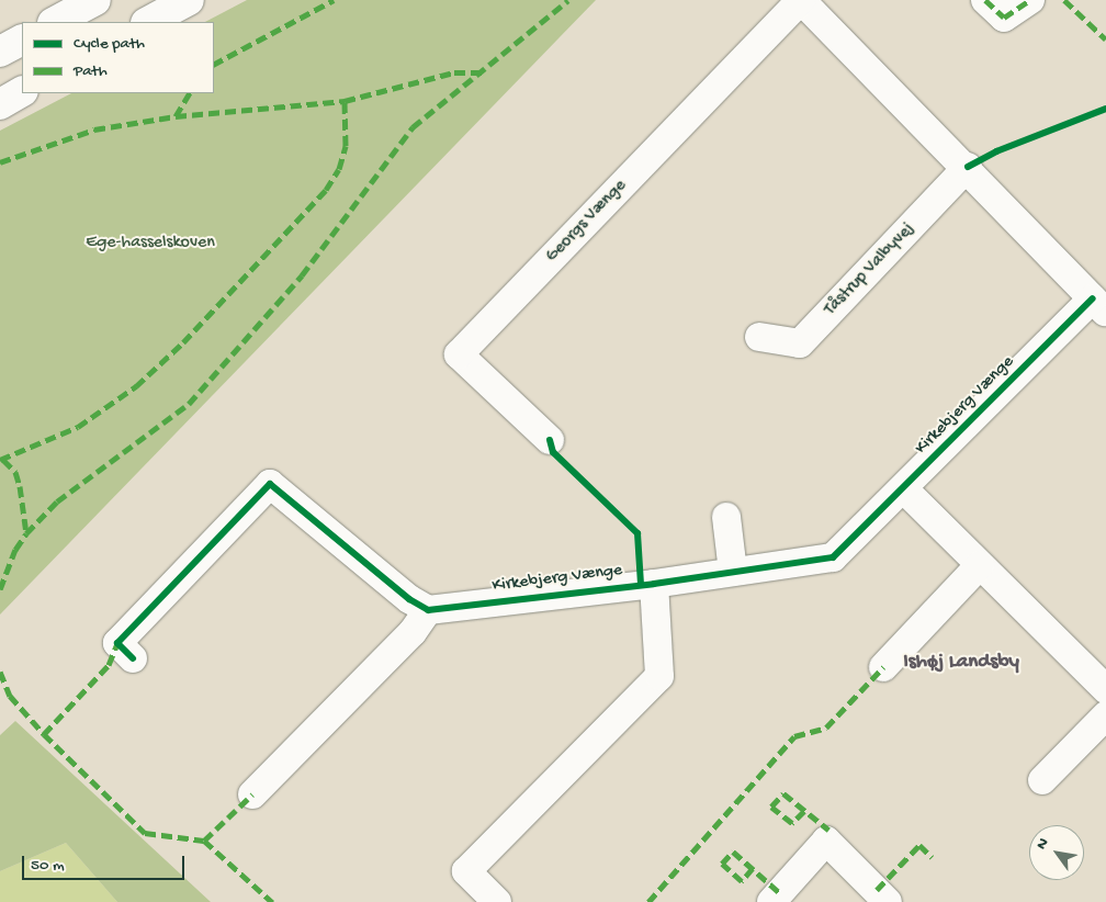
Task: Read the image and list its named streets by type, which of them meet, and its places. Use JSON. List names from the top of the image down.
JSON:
{
  "streets": {
    "street": ["Georgs Vænge", "Tåstrup Valbyvej", "Kirkebjerg Vænge"]
  },
  "districts": ["Ishøj Landsby"],
  "parks": ["Ege-hasselskoven"],
  "legend": ["Cycle path", "Path"],
  "scale_bar": "50 m",
  "north": "top left"
}
